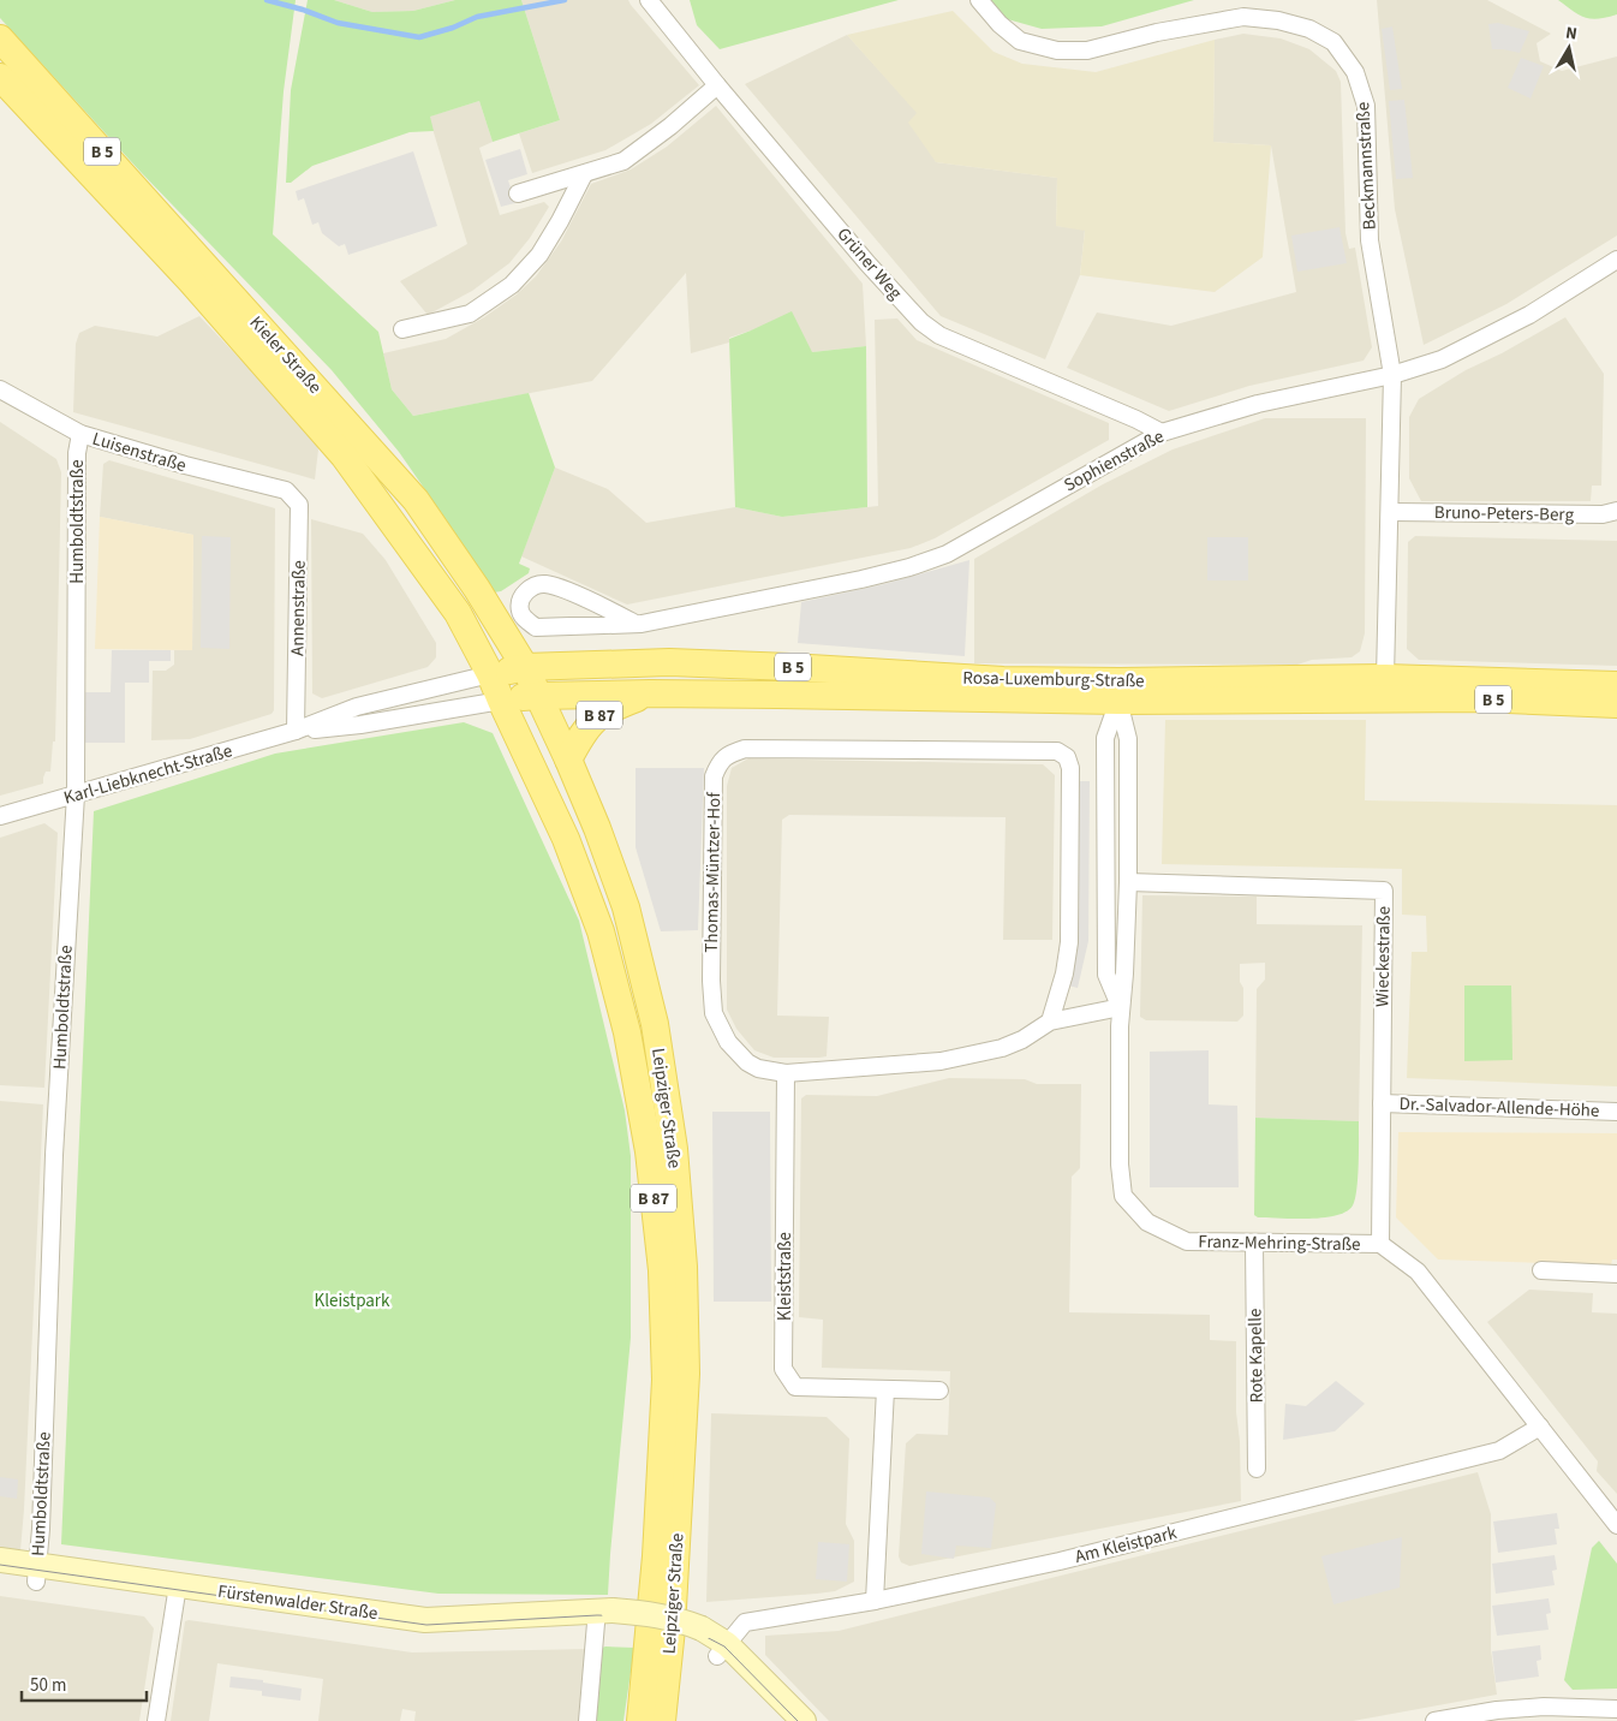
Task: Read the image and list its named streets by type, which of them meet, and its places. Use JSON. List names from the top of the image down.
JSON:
{
  "streets": {
    "main road": [
      "B 5",
      "Kieler Straße",
      "Rosa-Luxemburg-Straße",
      "B 87",
      "Leipziger Straße"
    ],
    "street": [
      "Beckmannstraße",
      "Grüner Weg",
      "Luisenstraße",
      "Sophienstraße",
      "Bruno-Peters-Berg",
      "Humboldtstraße",
      "Annenstraße",
      "Karl-Liebknecht-Straße",
      "Thomas-Müntzer-Hof",
      "Wieckestraße",
      "Dr.-Salvador-Allende-Höhe",
      "Franz-Mehring-Straße",
      "Kleiststraße",
      "Rote Kapelle",
      "Am Kleistpark",
      "Fürstenwalder Straße"
    ]
  },
  "crossings": [
    ["Beckmannstraße", "Sophienstraße"],
    ["Beckmannstraße", "Bruno-Peters-Berg"],
    ["Beckmannstraße", "Rosa-Luxemburg-Straße"],
    ["Grüner Weg", "Sophienstraße"],
    ["Kieler Straße", "Rosa-Luxemburg-Straße"],
    ["Kieler Straße", "Karl-Liebknecht-Straße"],
    ["Kieler Straße", "Leipziger Straße"],
    ["Luisenstraße", "Humboldtstraße"],
    ["Luisenstraße", "Annenstraße"],
    ["Humboldtstraße", "Karl-Liebknecht-Straße"],
    ["Humboldtstraße", "Fürstenwalder Straße"],
    ["Annenstraße", "Karl-Liebknecht-Straße"],
    ["Rosa-Luxemburg-Straße", "B 87"],
    ["Rosa-Luxemburg-Straße", "Karl-Liebknecht-Straße"],
    ["Rosa-Luxemburg-Straße", "Leipziger Straße"],
    ["Rosa-Luxemburg-Straße", "Franz-Mehring-Straße"],
    ["B 87", "Leipziger Straße"],
    ["Karl-Liebknecht-Straße", "Leipziger Straße"],
    ["Thomas-Müntzer-Hof", "Franz-Mehring-Straße"],
    ["Thomas-Müntzer-Hof", "Kleiststraße"],
    ["Wieckestraße", "Dr.-Salvador-Allende-Höhe"],
    ["Wieckestraße", "Franz-Mehring-Straße"],
    ["Franz-Mehring-Straße", "Rote Kapelle"],
    ["Franz-Mehring-Straße", "Am Kleistpark"],
    ["Am Kleistpark", "Fürstenwalder Straße"]
  ],
  "parks": ["Kleistpark"],
  "scale_bar": "50 m",
  "north": "top"
}
